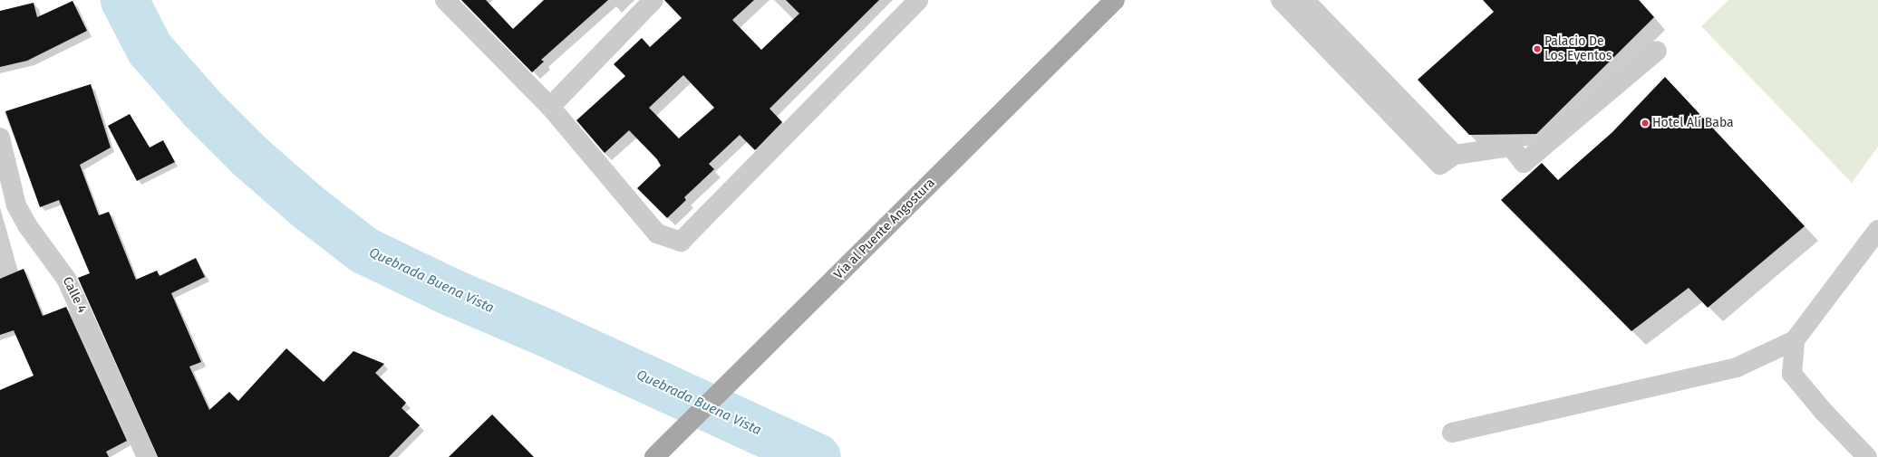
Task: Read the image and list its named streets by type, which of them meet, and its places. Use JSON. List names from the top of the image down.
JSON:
{
  "streets": {
    "main road": ["Vía al Puente Angostura"],
    "street": ["Calle 4"]
  },
  "water": ["Quebrada Buena Vista"],
  "places": ["Palacio De Los Eventos", "Hotel Alí Baba"]
}
